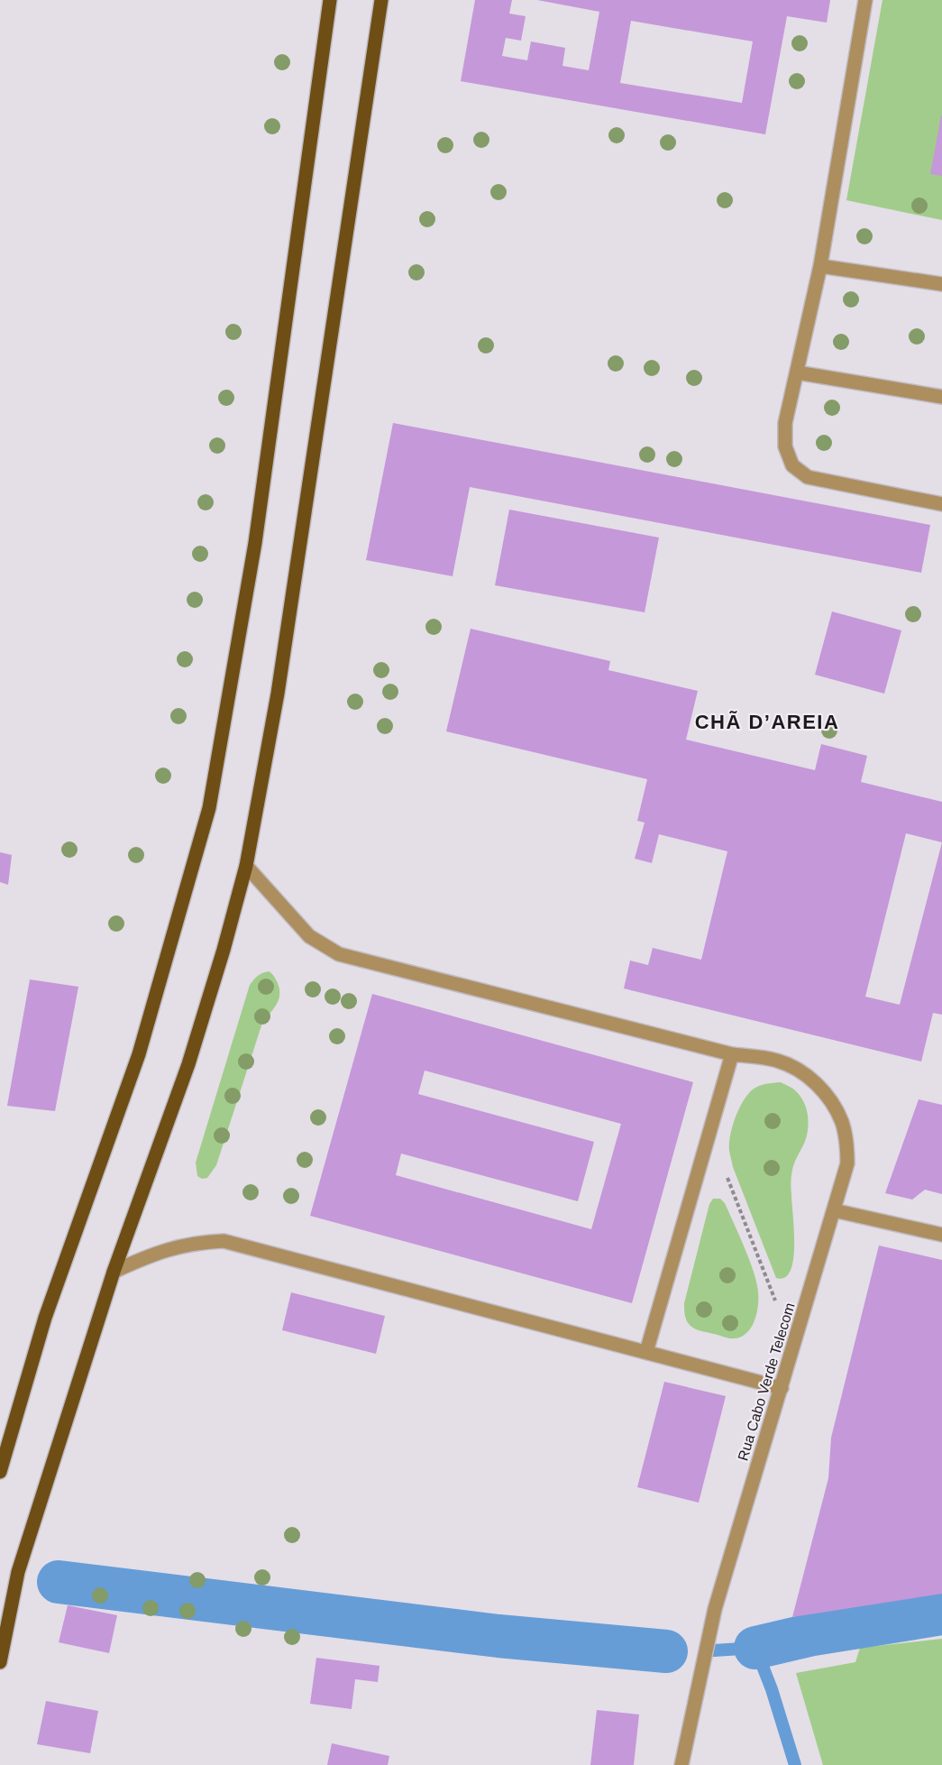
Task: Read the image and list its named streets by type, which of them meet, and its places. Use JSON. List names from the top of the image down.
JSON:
{
  "streets": {
    "street": ["Rua Cabo Verde Telecom"]
  },
  "districts": ["CHÃ D’AREIA"]
}
